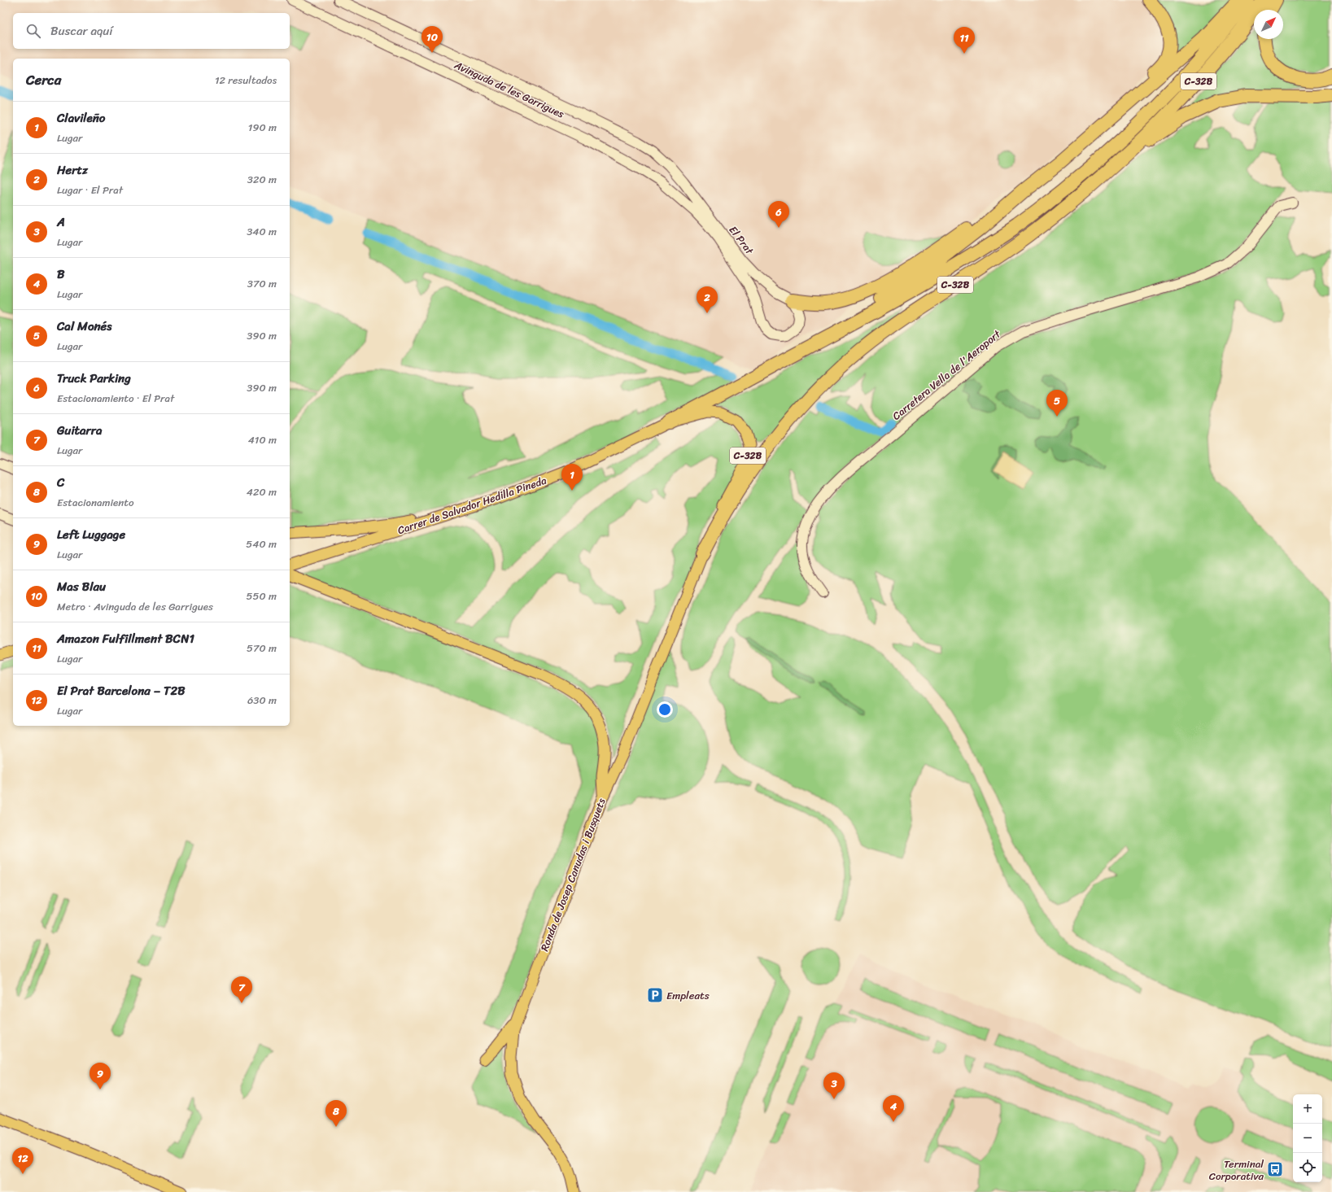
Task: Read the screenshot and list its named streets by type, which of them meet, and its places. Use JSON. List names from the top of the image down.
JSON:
{
  "streets": {
    "highway": ["C-32B"],
    "main road": ["Carrer de Salvador Hedilla Pineda", "Ronda de Josep Canudas i Busquets"],
    "street": ["Avinguda de les Garrigues", "El Prat", "Carretera Vella de l'Aeroport"]
  },
  "crossings": [
    ["C-32B", "Carrer de Salvador Hedilla Pineda"],
    ["C-32B", "Ronda de Josep Canudas i Busquets"],
    ["Avinguda de les Garrigues", "El Prat"]
  ],
  "places": {
    "parking": ["Empleats"],
    "bus stop": ["Terminal Corporativa"]
  },
  "north": "top right",
  "page": {
    "search": "Buscar aquí",
    "pins": [
      "10",
      "11",
      "6",
      "2",
      "5",
      "1",
      "7",
      "9",
      "3",
      "4",
      "8",
      "12"
    ],
    "heading": ["Cerca", "12 resultados"],
    "list": [
      {
        "mark": "1",
        "name": "Clavileño",
        "note": "Lugar",
        "value": "190 m"
      },
      {
        "mark": "2",
        "name": "Hertz",
        "note": "Lugar · El Prat",
        "value": "320 m"
      },
      {
        "mark": "3",
        "name": "A",
        "note": "Lugar",
        "value": "340 m"
      },
      {
        "mark": "4",
        "name": "B",
        "note": "Lugar",
        "value": "370 m"
      },
      {
        "mark": "5",
        "name": "Cal Monés",
        "note": "Lugar",
        "value": "390 m"
      },
      {
        "mark": "6",
        "name": "Truck Parking",
        "note": "Estacionamiento · El Prat",
        "value": "390 m"
      },
      {
        "mark": "7",
        "name": "Guitarra",
        "note": "Lugar",
        "value": "410 m"
      },
      {
        "mark": "8",
        "name": "C",
        "note": "Estacionamiento",
        "value": "420 m"
      },
      {
        "mark": "9",
        "name": "Left Luggage",
        "note": "Lugar",
        "value": "540 m"
      },
      {
        "mark": "10",
        "name": "Mas Blau",
        "note": "Metro · Avinguda de les Garrigues",
        "value": "550 m"
      },
      {
        "mark": "11",
        "name": "Amazon Fulfillment BCN1",
        "note": "Lugar",
        "value": "570 m"
      },
      {
        "mark": "12",
        "name": "El Prat Barcelona – T2B",
        "note": "Lugar",
        "value": "630 m"
      }
    ],
    "map_buttons": ["+", "−"]
  }
}
